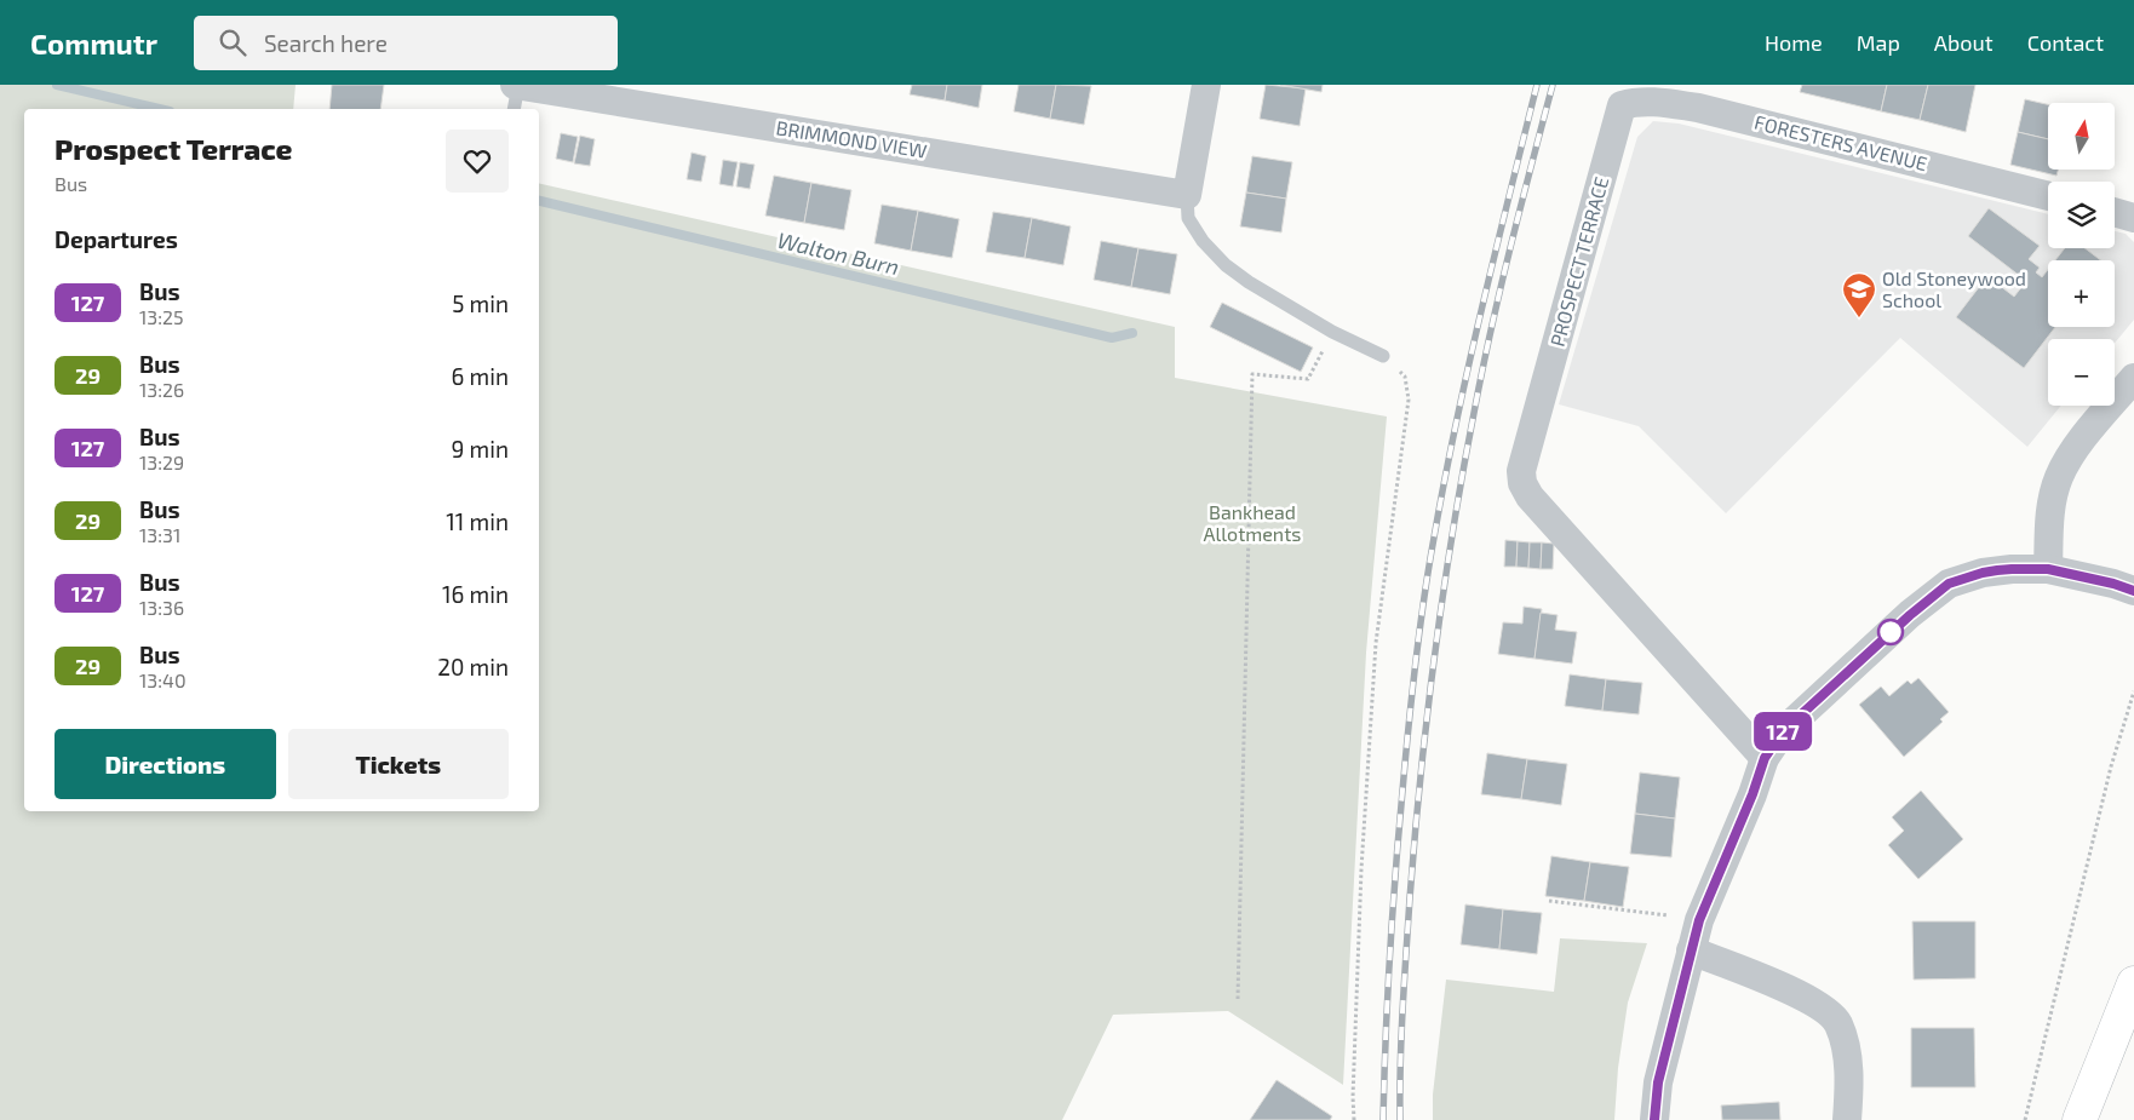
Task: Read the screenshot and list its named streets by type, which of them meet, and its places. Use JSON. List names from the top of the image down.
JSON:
{
  "streets": {
    "street": ["BRIMMOND VIEW", "FORESTERS AVENUE", "PROSPECT TERRACE"]
  },
  "crossings": [
    ["FORESTERS AVENUE", "PROSPECT TERRACE"]
  ],
  "water": ["Walton Burn"],
  "parks": ["Bankhead Allotments"],
  "places": {
    "school or university": ["Old Stoneywood School"]
  },
  "lines": ["bus line 127"],
  "north": "top",
  "page": {
    "header": "Commutr",
    "search": "Search here",
    "nav": [
      "Home",
      "Map",
      "About",
      "Contact"
    ],
    "on_map": "127",
    "map_buttons": ["+", "−"],
    "heading": [
      ["Prospect Terrace", "Bus"],
      "Departures"
    ],
    "list": [
      {
        "mark": "127",
        "name": "Bus",
        "note": "13:25",
        "value": "5 min"
      },
      {
        "mark": "29",
        "name": "Bus",
        "note": "13:26",
        "value": "6 min"
      },
      {
        "mark": "127",
        "name": "Bus",
        "note": "13:29",
        "value": "9 min"
      },
      {
        "mark": "29",
        "name": "Bus",
        "note": "13:31",
        "value": "11 min"
      },
      {
        "mark": "127",
        "name": "Bus",
        "note": "13:36",
        "value": "16 min"
      },
      {
        "mark": "29",
        "name": "Bus",
        "note": "13:40",
        "value": "20 min"
      }
    ],
    "buttons": ["Directions", "Tickets"]
  }
}
